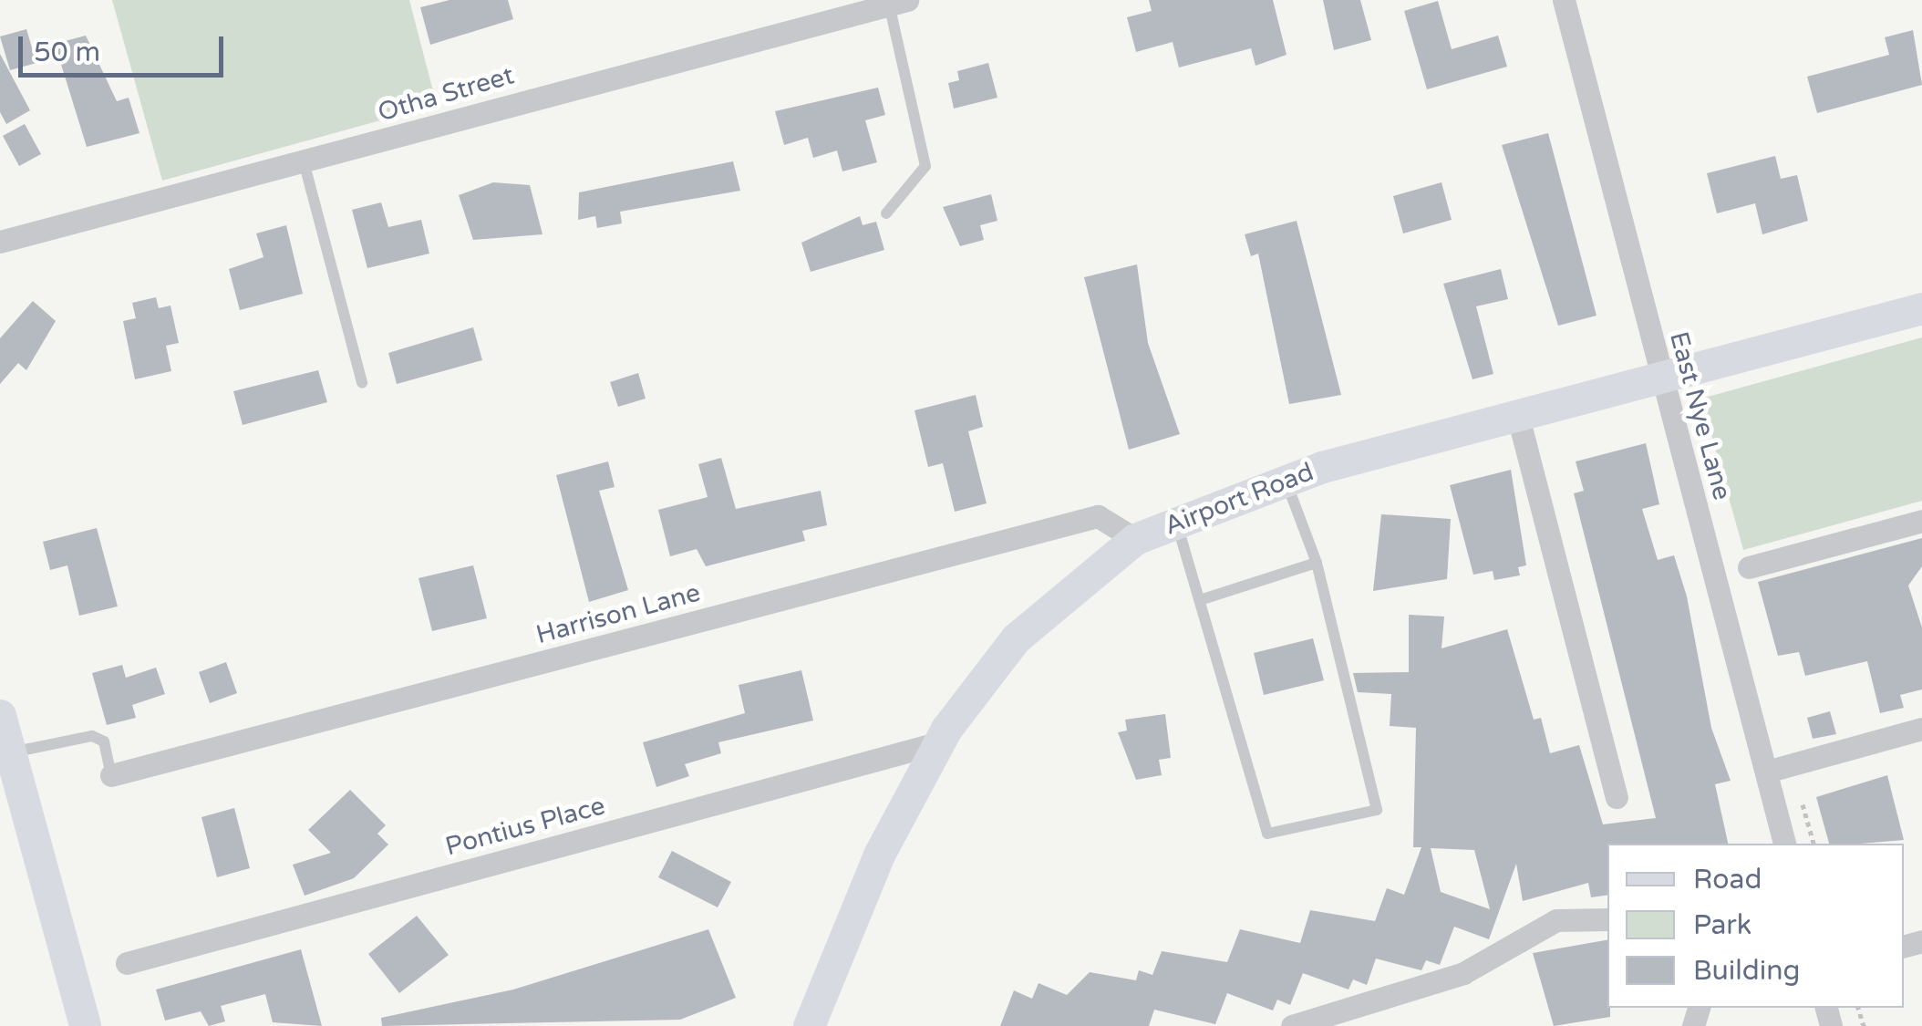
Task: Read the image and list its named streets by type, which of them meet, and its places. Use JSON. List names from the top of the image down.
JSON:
{
  "streets": {
    "street": [
      "Otha Street",
      "East Nye Lane",
      "Airport Road",
      "Harrison Lane",
      "Pontius Place"
    ]
  },
  "crossings": [
    ["East Nye Lane", "Airport Road"],
    ["Airport Road", "Harrison Lane"],
    ["Airport Road", "Pontius Place"]
  ],
  "legend": ["Road", "Park", "Building"],
  "scale_bar": "50 m"
}
